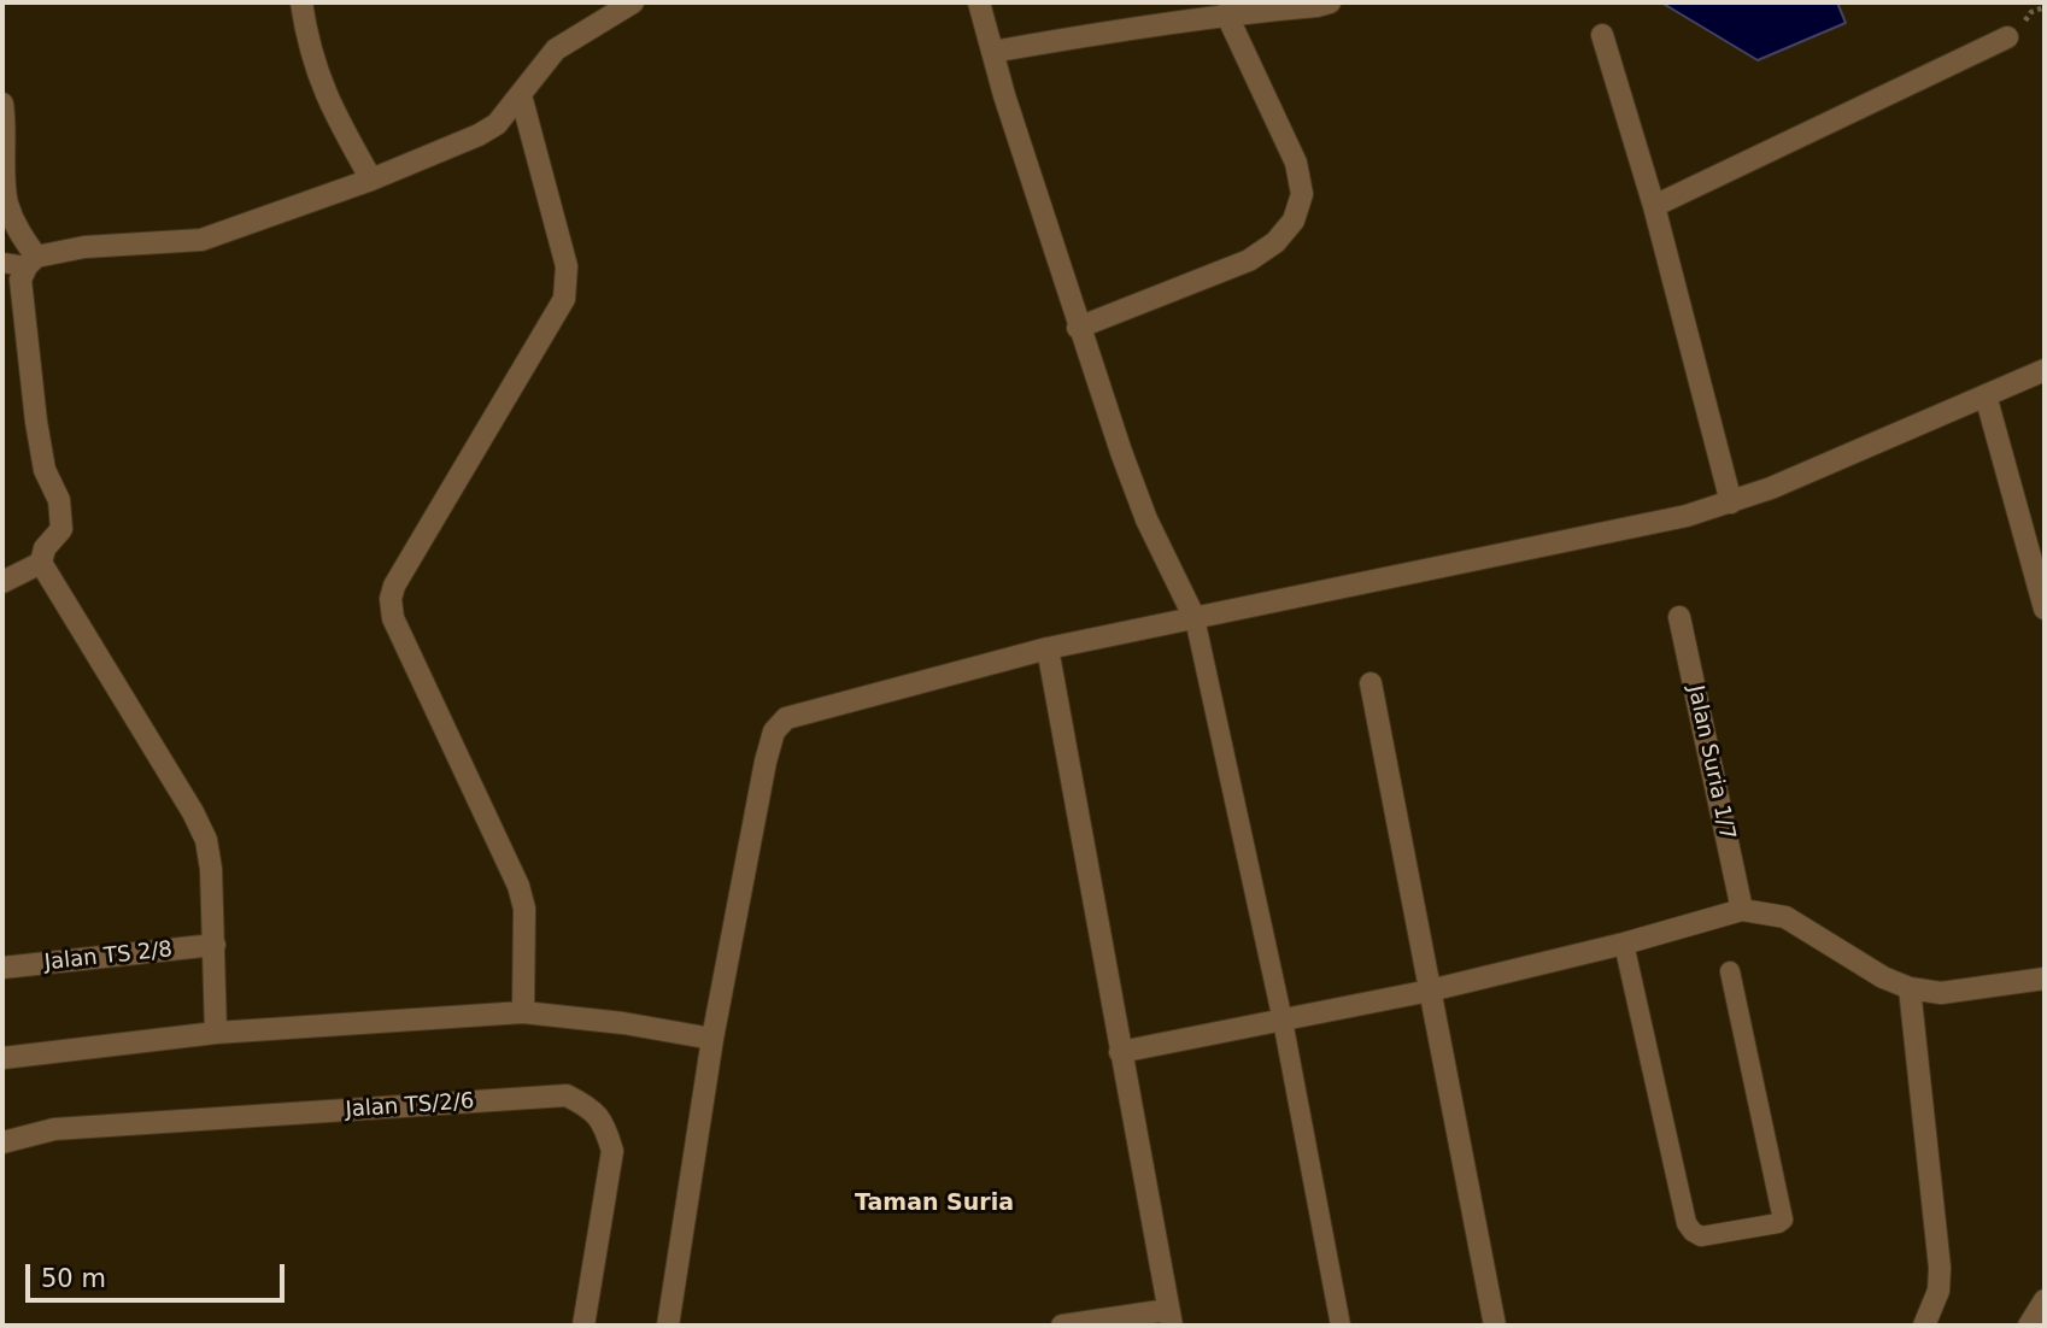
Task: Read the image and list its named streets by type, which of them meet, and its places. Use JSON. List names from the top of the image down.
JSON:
{
  "streets": {
    "street": ["Jalan Suria 1/7", "Jalan TS 2/8", "Jalan TS/2/6"]
  },
  "districts": ["Taman Suria"],
  "scale_bar": "50 m"
}
